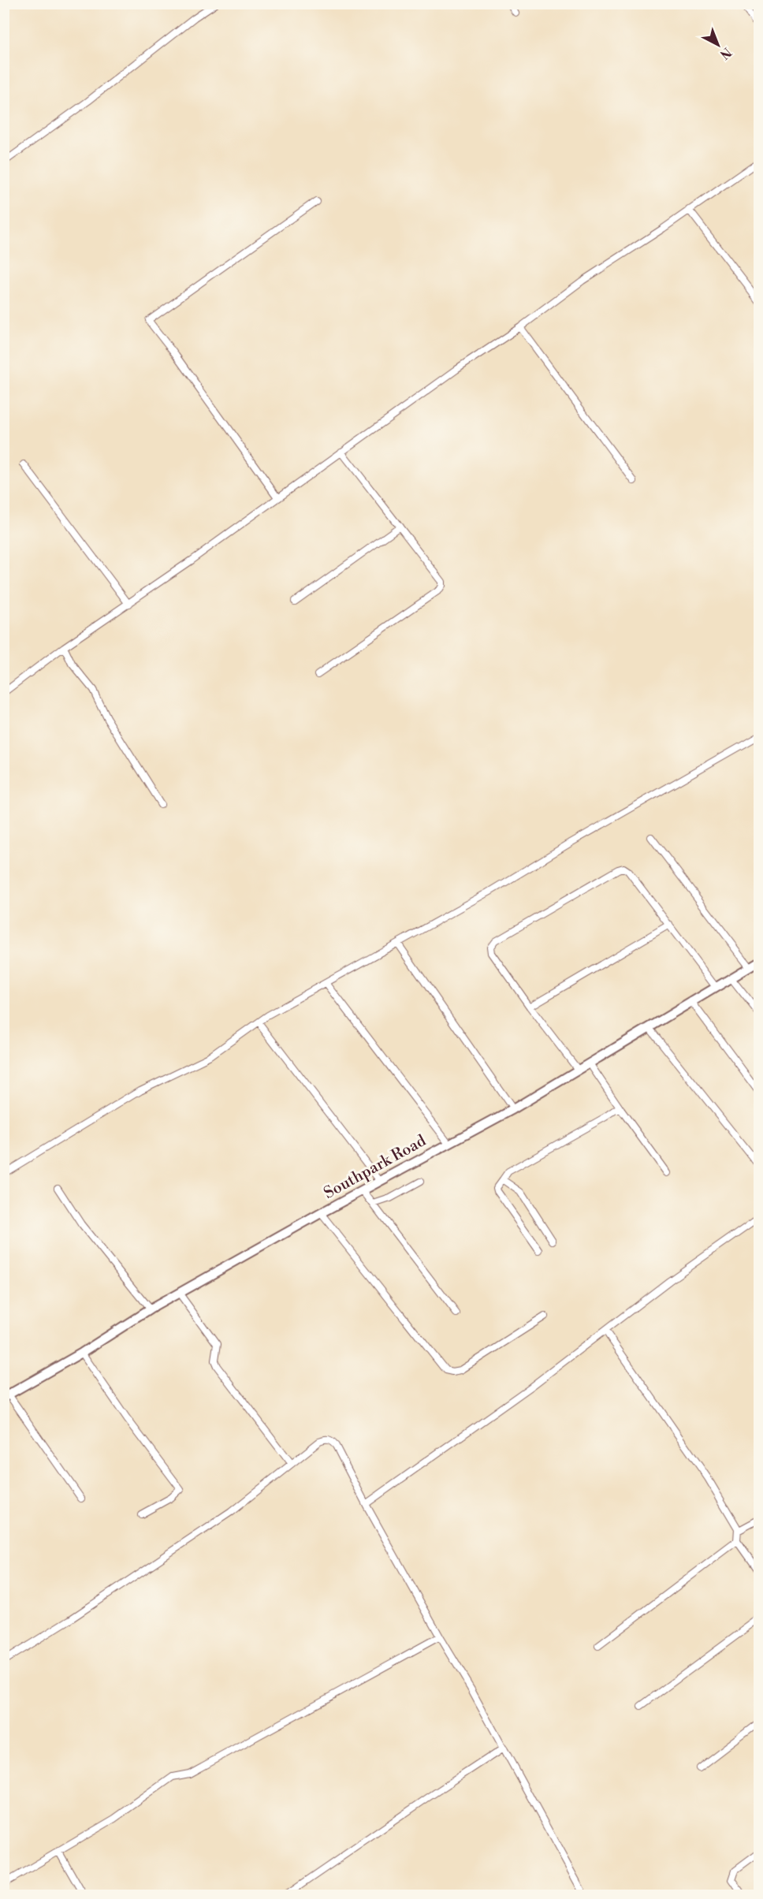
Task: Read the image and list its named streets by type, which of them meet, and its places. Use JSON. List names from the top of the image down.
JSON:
{
  "streets": {
    "street": ["Southpark Road"]
  },
  "north": "bottom right"
}
